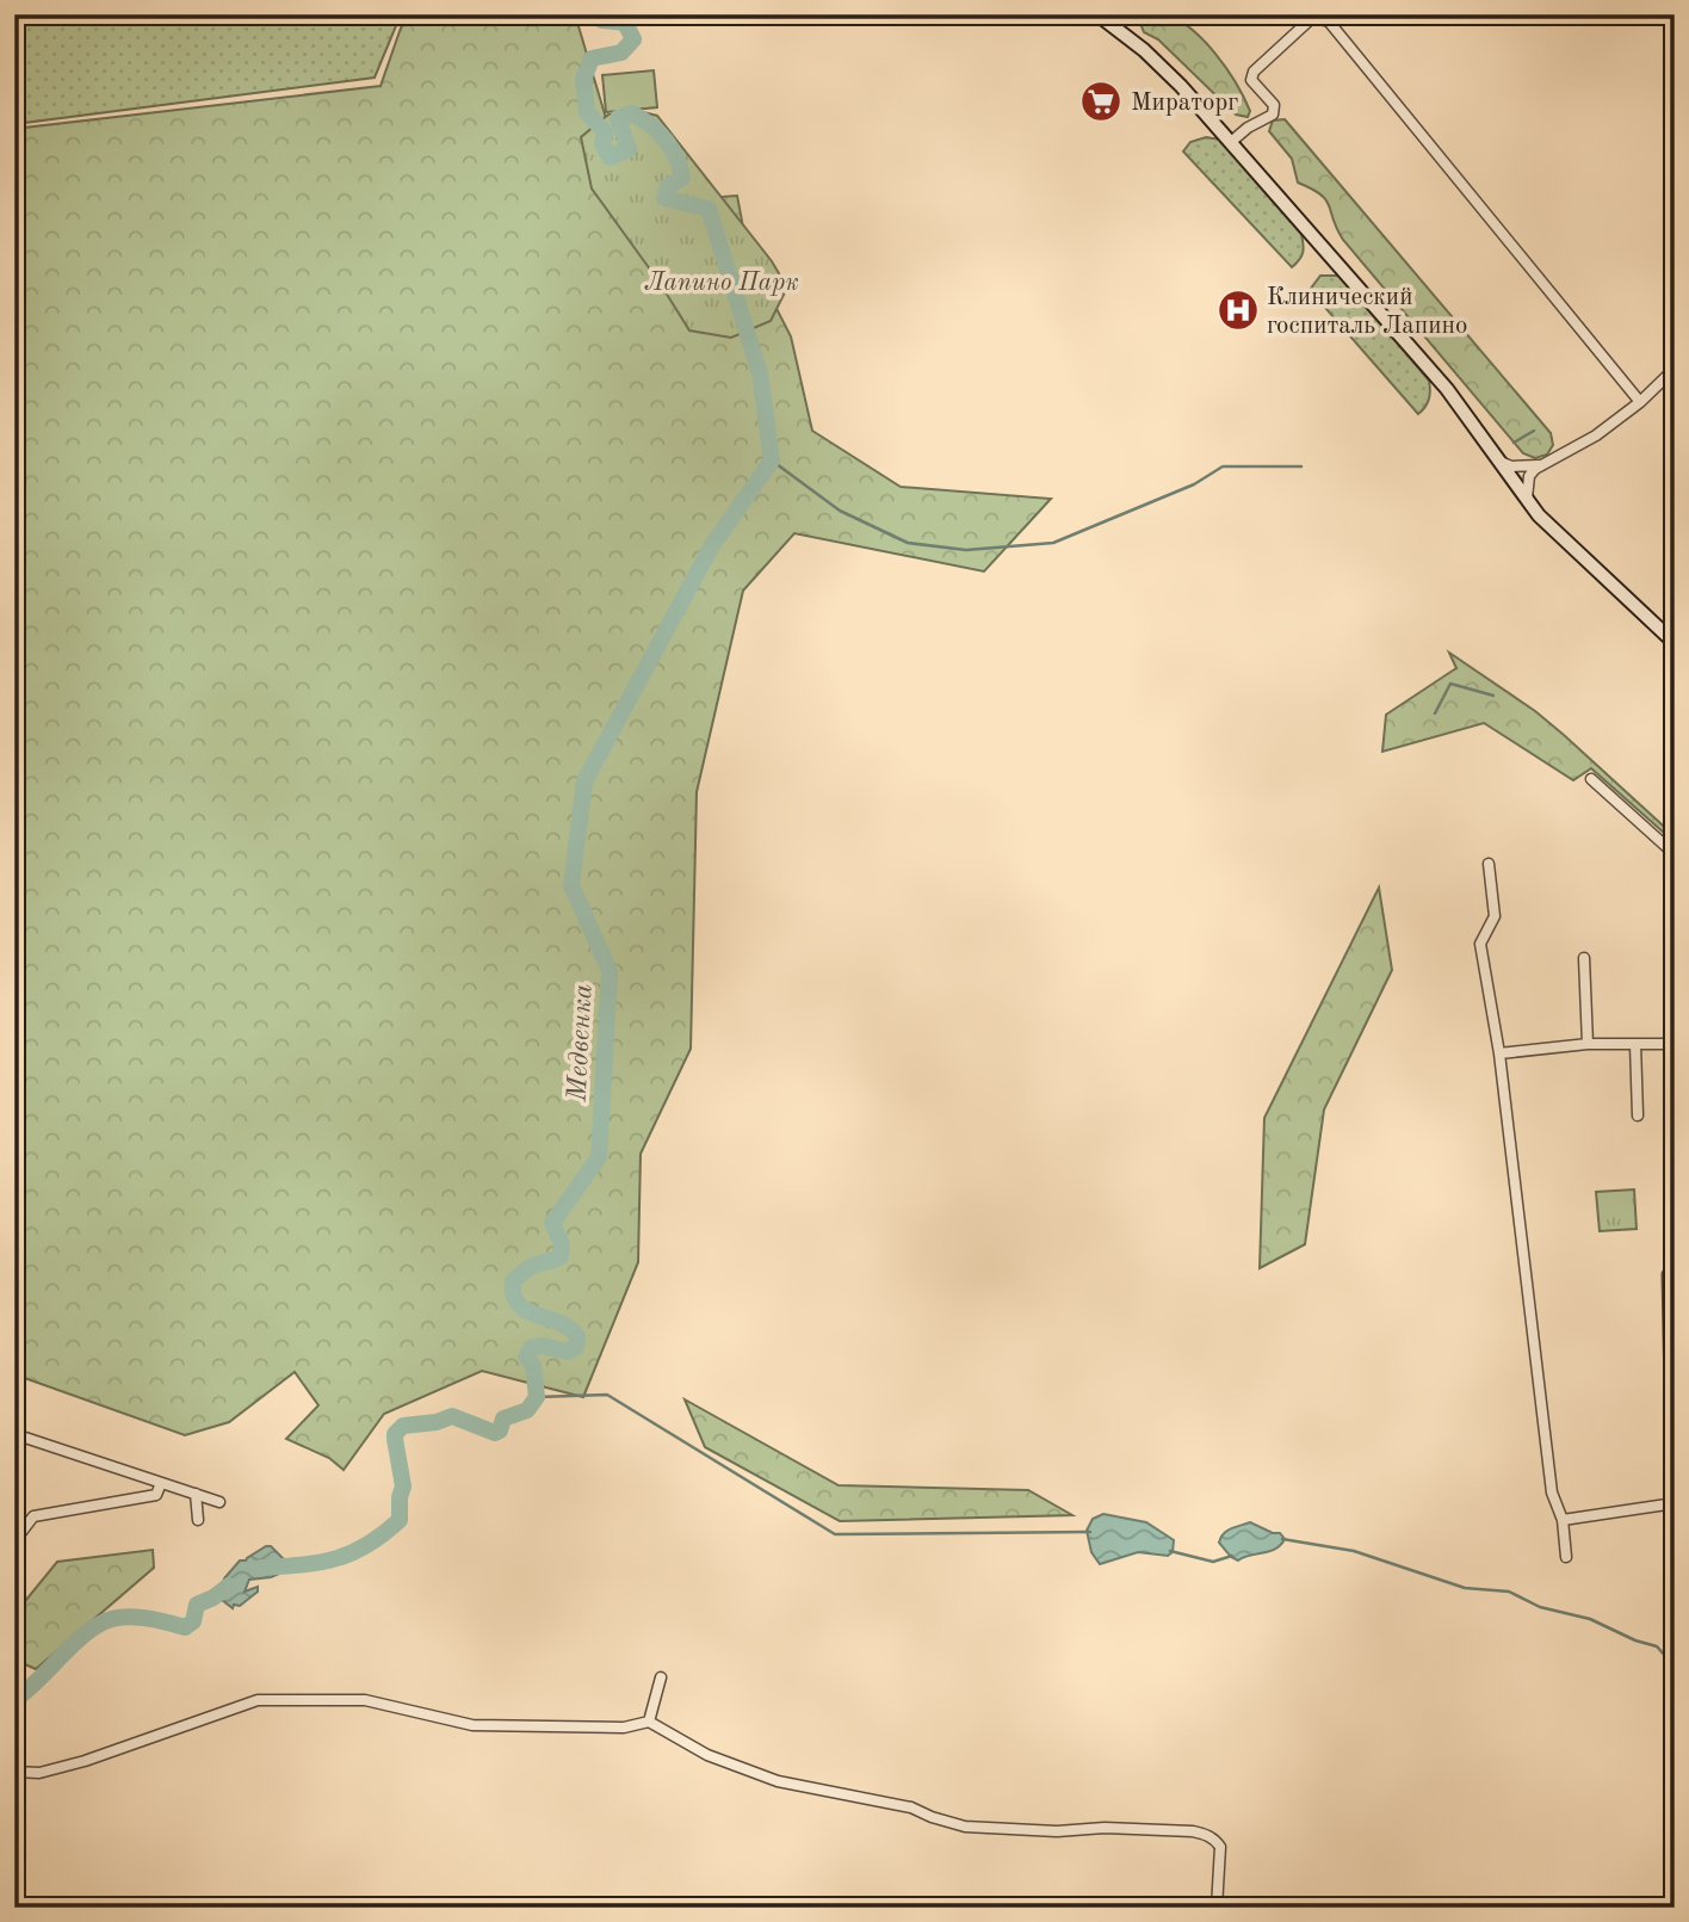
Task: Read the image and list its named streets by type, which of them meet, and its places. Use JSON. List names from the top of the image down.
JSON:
{
  "water": ["Медвенка"],
  "parks": ["Лапино Парк"],
  "places": {
    "supermarket": ["Мираторг"],
    "hospital": ["Клинический госпиталь Лапино"]
  }
}
